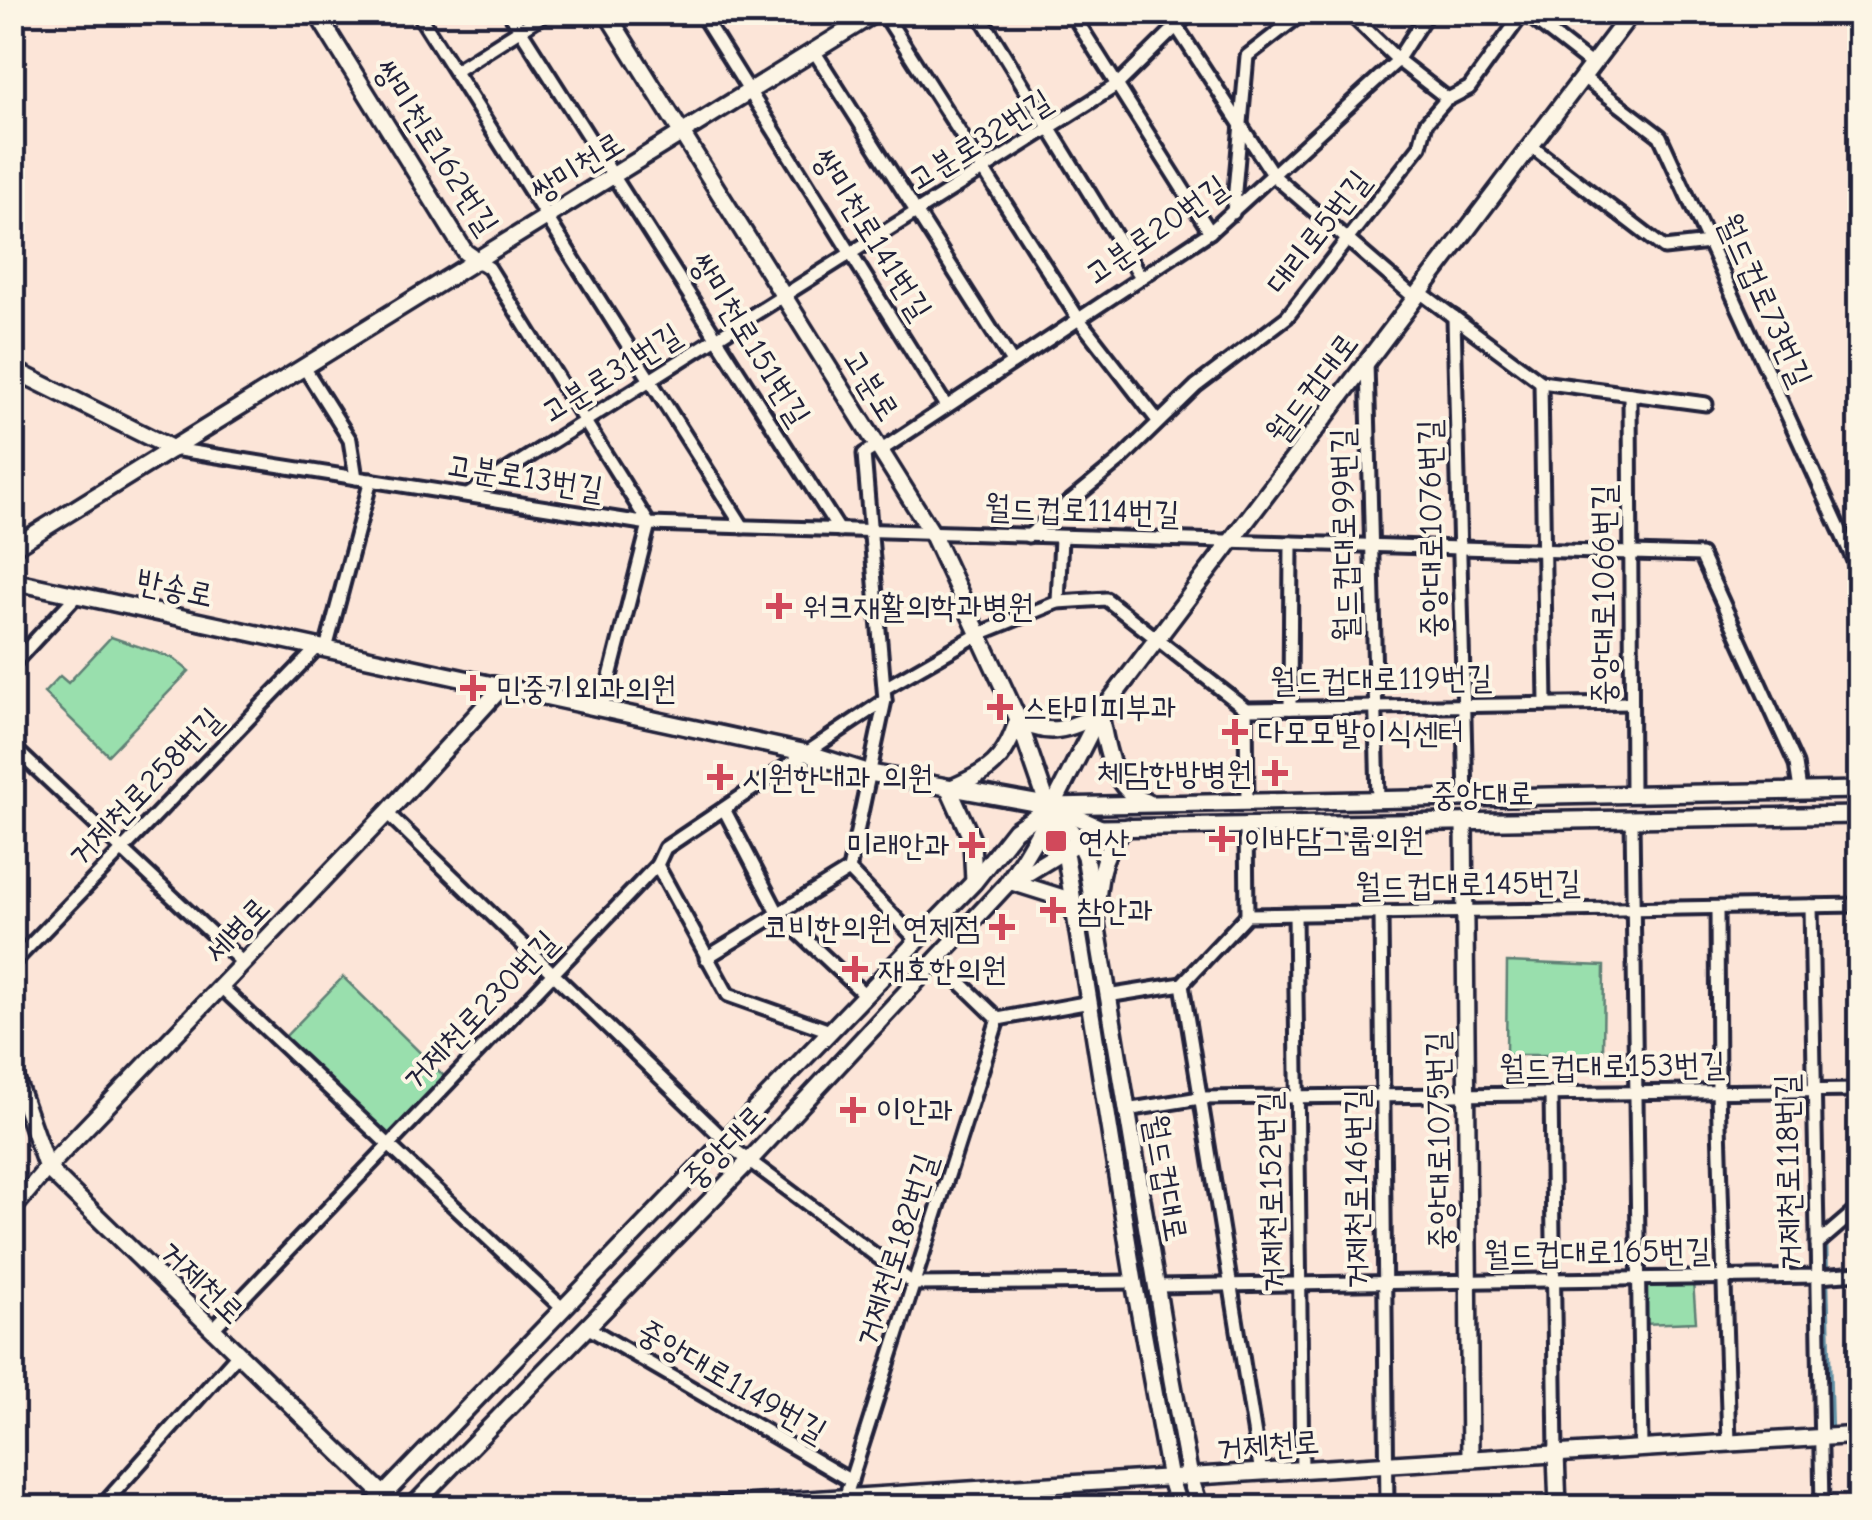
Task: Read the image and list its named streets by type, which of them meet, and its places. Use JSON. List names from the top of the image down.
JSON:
{
  "streets": {
    "main road": [
      "쌍미천로162번길",
      "쌍미천로",
      "고분로",
      "월드컵대로",
      "반송로",
      "중앙대로",
      "세병로",
      "중앙대로1075번길",
      "거제천로"
    ],
    "street": [
      "고분로32번길",
      "고분로20번길",
      "대리로5번길",
      "쌍미천로141번길",
      "월드컵로73번길",
      "쌍미천로151번길",
      "고분로31번길",
      "고분로13번길",
      "월드컵로114번길",
      "중앙대로1076번길",
      "월드컵대로99번길",
      "중앙대로1066번길",
      "월드컵대로119번길",
      "거제천로258번길",
      "월드컵대로145번길",
      "거제천로230번길",
      "월드컵대로153번길",
      "거제천로118번길",
      "거제천로146번길",
      "거제천로152번길",
      "거제천로182번길",
      "월드컵대로165번길",
      "중앙대로1149번길"
    ]
  },
  "crossings": [
    ["고분로32번길", "쌍미천로141번길"],
    ["고분로32번길", "고분로31번길"],
    ["고분로32번길", "고분로"],
    ["쌍미천로162번길", "쌍미천로"],
    ["쌍미천로", "쌍미천로141번길"],
    ["쌍미천로", "쌍미천로151번길"],
    ["쌍미천로", "고분로"],
    ["쌍미천로", "고분로13번길"],
    ["고분로20번길", "쌍미천로141번길"],
    ["고분로20번길", "고분로"],
    ["대리로5번길", "월드컵로73번길"],
    ["대리로5번길", "월드컵로114번길"],
    ["월드컵로73번길", "월드컵대로"],
    ["쌍미천로151번길", "고분로31번길"],
    ["쌍미천로151번길", "고분로13번길"],
    ["고분로31번길", "고분로"],
    ["고분로31번길", "고분로13번길"],
    ["고분로", "월드컵대로"],
    ["고분로", "고분로13번길"],
    ["고분로", "월드컵로114번길"],
    ["고분로", "반송로"],
    ["고분로", "중앙대로"],
    ["고분로", "거제천로230번길"],
    ["월드컵대로", "월드컵로114번길"],
    ["월드컵대로", "월드컵대로99번길"],
    ["월드컵대로", "반송로"],
    ["월드컵대로", "월드컵대로119번길"],
    ["월드컵대로", "중앙대로"],
    ["월드컵대로", "월드컵대로153번길"],
    ["월드컵대로", "월드컵대로165번길"],
    ["월드컵대로", "거제천로"],
    ["고분로13번길", "월드컵로114번길"],
    ["월드컵로114번길", "중앙대로1076번길"],
    ["월드컵로114번길", "월드컵대로99번길"],
    ["월드컵로114번길", "중앙대로1066번길"],
    ["월드컵로114번길", "중앙대로"],
    ["중앙대로1076번길", "월드컵대로119번길"],
    ["중앙대로1076번길", "중앙대로"],
    ["월드컵대로99번길", "월드컵대로119번길"],
    ["월드컵대로99번길", "중앙대로"],
    ["반송로", "거제천로258번길"],
    ["반송로", "중앙대로"],
    ["반송로", "세병로"],
    ["반송로", "거제천로230번길"],
    ["중앙대로1066번길", "월드컵대로119번길"],
    ["중앙대로1066번길", "중앙대로"],
    ["월드컵대로119번길", "중앙대로"],
    ["월드컵대로119번길", "거제천로230번길"],
    ["중앙대로", "중앙대로1075번길"],
    ["중앙대로", "거제천로"],
    ["중앙대로", "중앙대로1149번길"],
    ["월드컵대로145번길", "중앙대로1075번길"],
    ["월드컵대로145번길", "거제천로118번길"],
    ["월드컵대로145번길", "거제천로146번길"],
    ["월드컵대로145번길", "거제천로152번길"],
    ["세병로", "거제천로"],
    ["거제천로230번길", "거제천로"],
    ["월드컵대로153번길", "중앙대로1075번길"],
    ["월드컵대로153번길", "거제천로118번길"],
    ["월드컵대로153번길", "거제천로146번길"],
    ["월드컵대로153번길", "거제천로152번길"],
    ["중앙대로1075번길", "월드컵대로165번길"],
    ["중앙대로1075번길", "거제천로"],
    ["거제천로118번길", "월드컵대로165번길"],
    ["거제천로118번길", "거제천로"],
    ["거제천로146번길", "월드컵대로165번길"],
    ["거제천로146번길", "거제천로"],
    ["거제천로152번길", "월드컵대로165번길"],
    ["거제천로152번길", "거제천로"],
    ["거제천로182번길", "거제천로"],
    ["거제천로182번길", "중앙대로1149번길"],
    ["거제천로", "중앙대로1149번길"]
  ],
  "places": {
    "health": [
      "워크재활의학과병원",
      "민중기외과의원",
      "스타미피부과",
      "다모모발이식센터",
      "체담한방병원",
      "시원한내과 의원",
      "이바담그룹의원",
      "미래안과",
      "참안과",
      "코비한의원 연제점",
      "재호한의원",
      "이안과"
    ],
    "transit": ["연산"]
  }
}
